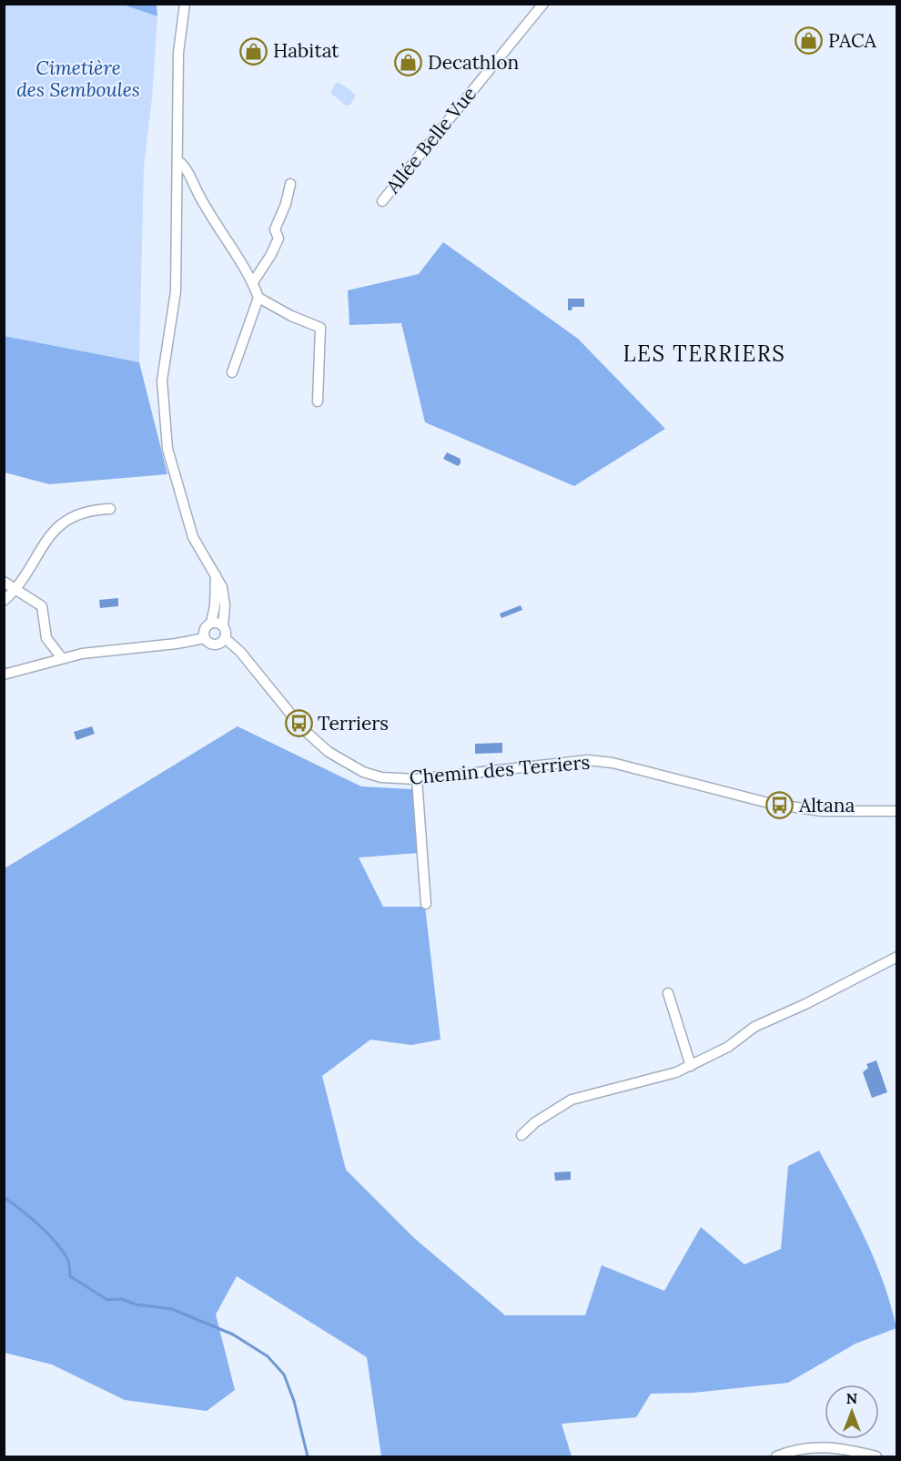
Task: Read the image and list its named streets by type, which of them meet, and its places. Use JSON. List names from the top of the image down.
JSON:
{
  "streets": {
    "street": ["Allée Belle Vue", "Chemin des Terriers"]
  },
  "districts": ["LES TERRIERS"],
  "parks": ["Cimetière des Semboules"],
  "places": {
    "shop": ["PACA", "Habitat", "Decathlon"],
    "bus stop": ["Terriers", "Altana"]
  },
  "north": "top"
}
